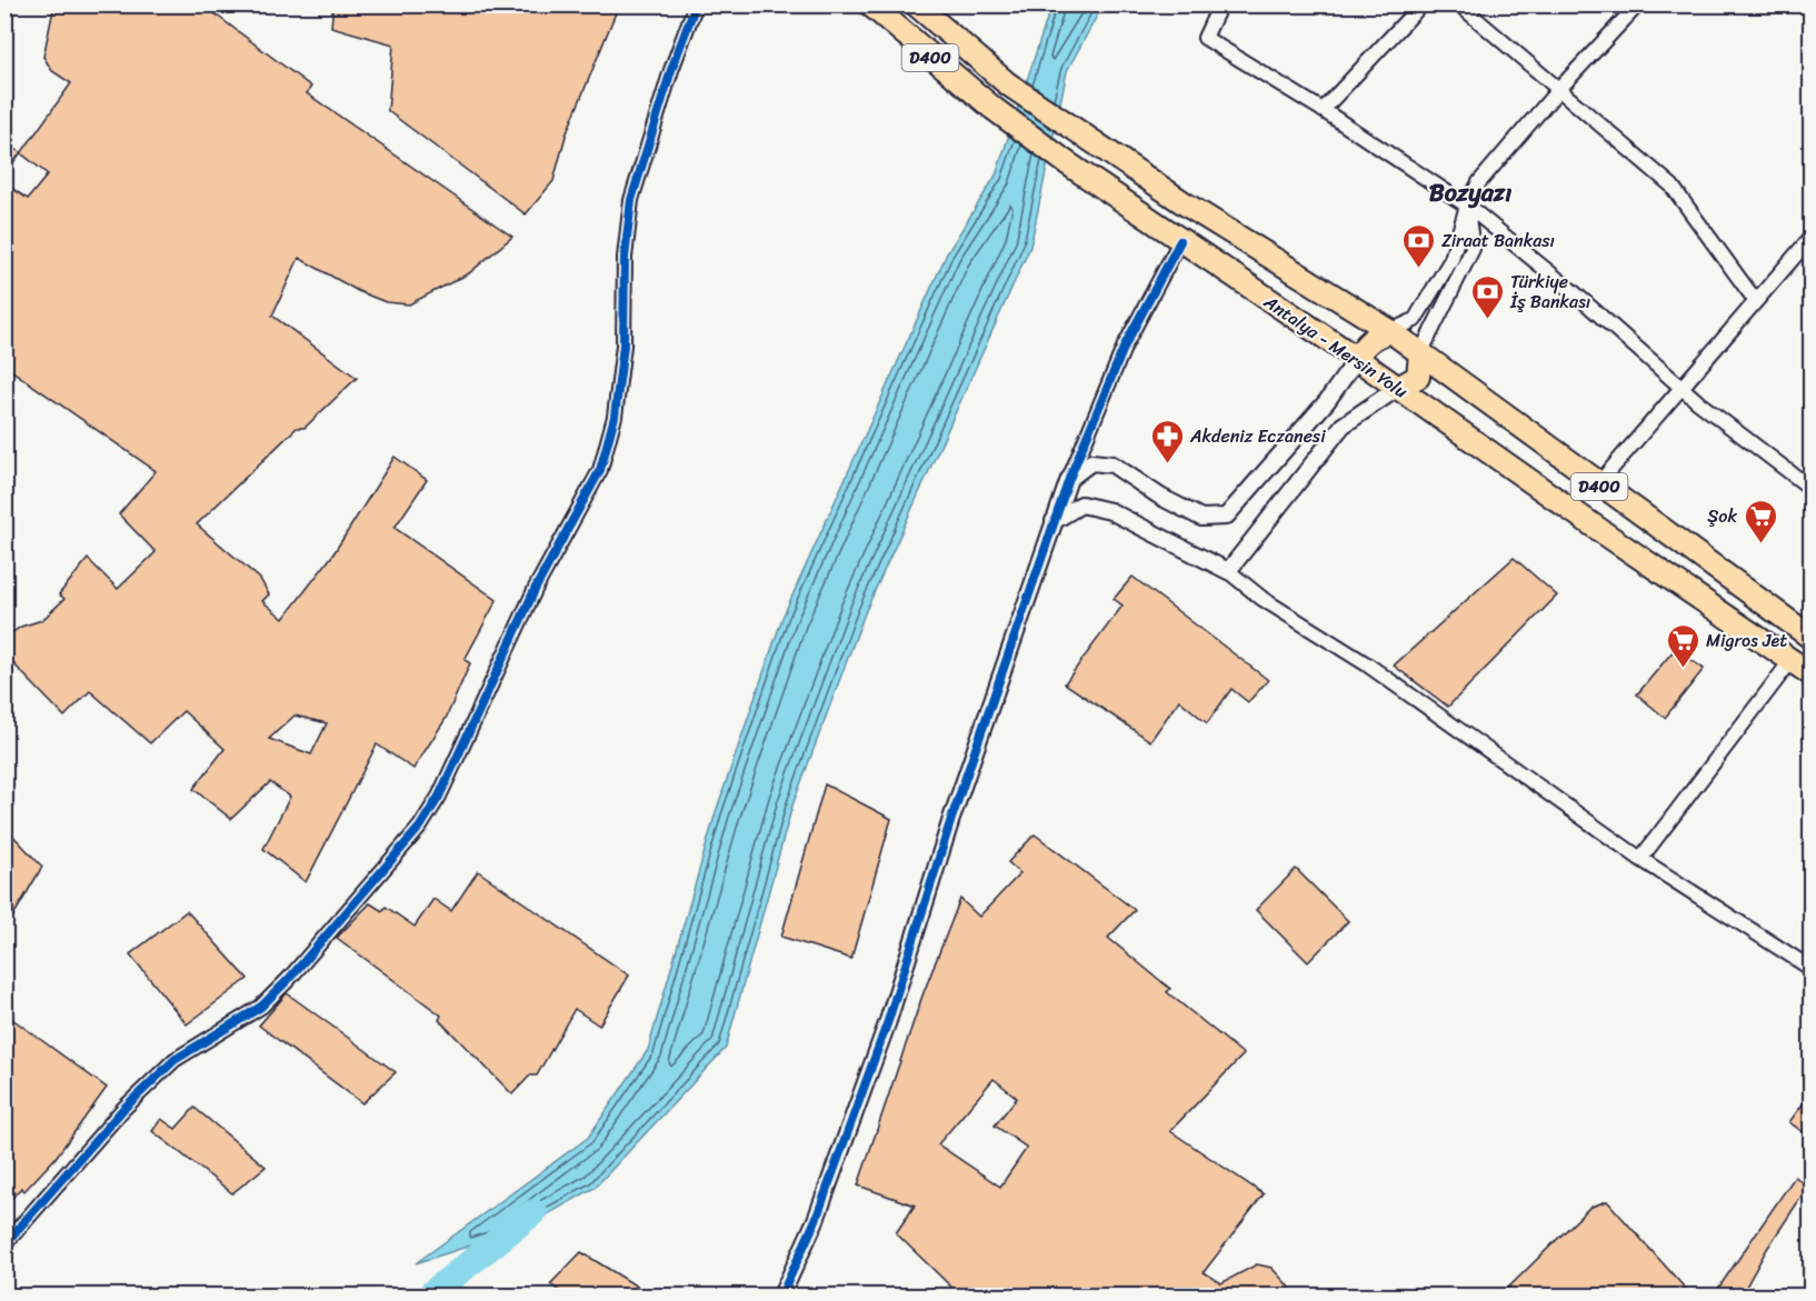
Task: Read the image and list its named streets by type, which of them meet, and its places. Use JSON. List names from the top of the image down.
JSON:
{
  "streets": {
    "highway": ["D400", "Antalya - Mersin Yolu"]
  },
  "districts": ["Bozyazı"],
  "places": {
    "bank": ["Ziraat Bankası", "Türkiye İş Bankası"],
    "pharmacy": ["Akdeniz Eczanesi"],
    "supermarket": ["Şok", "Migros Jet"]
  }
}
